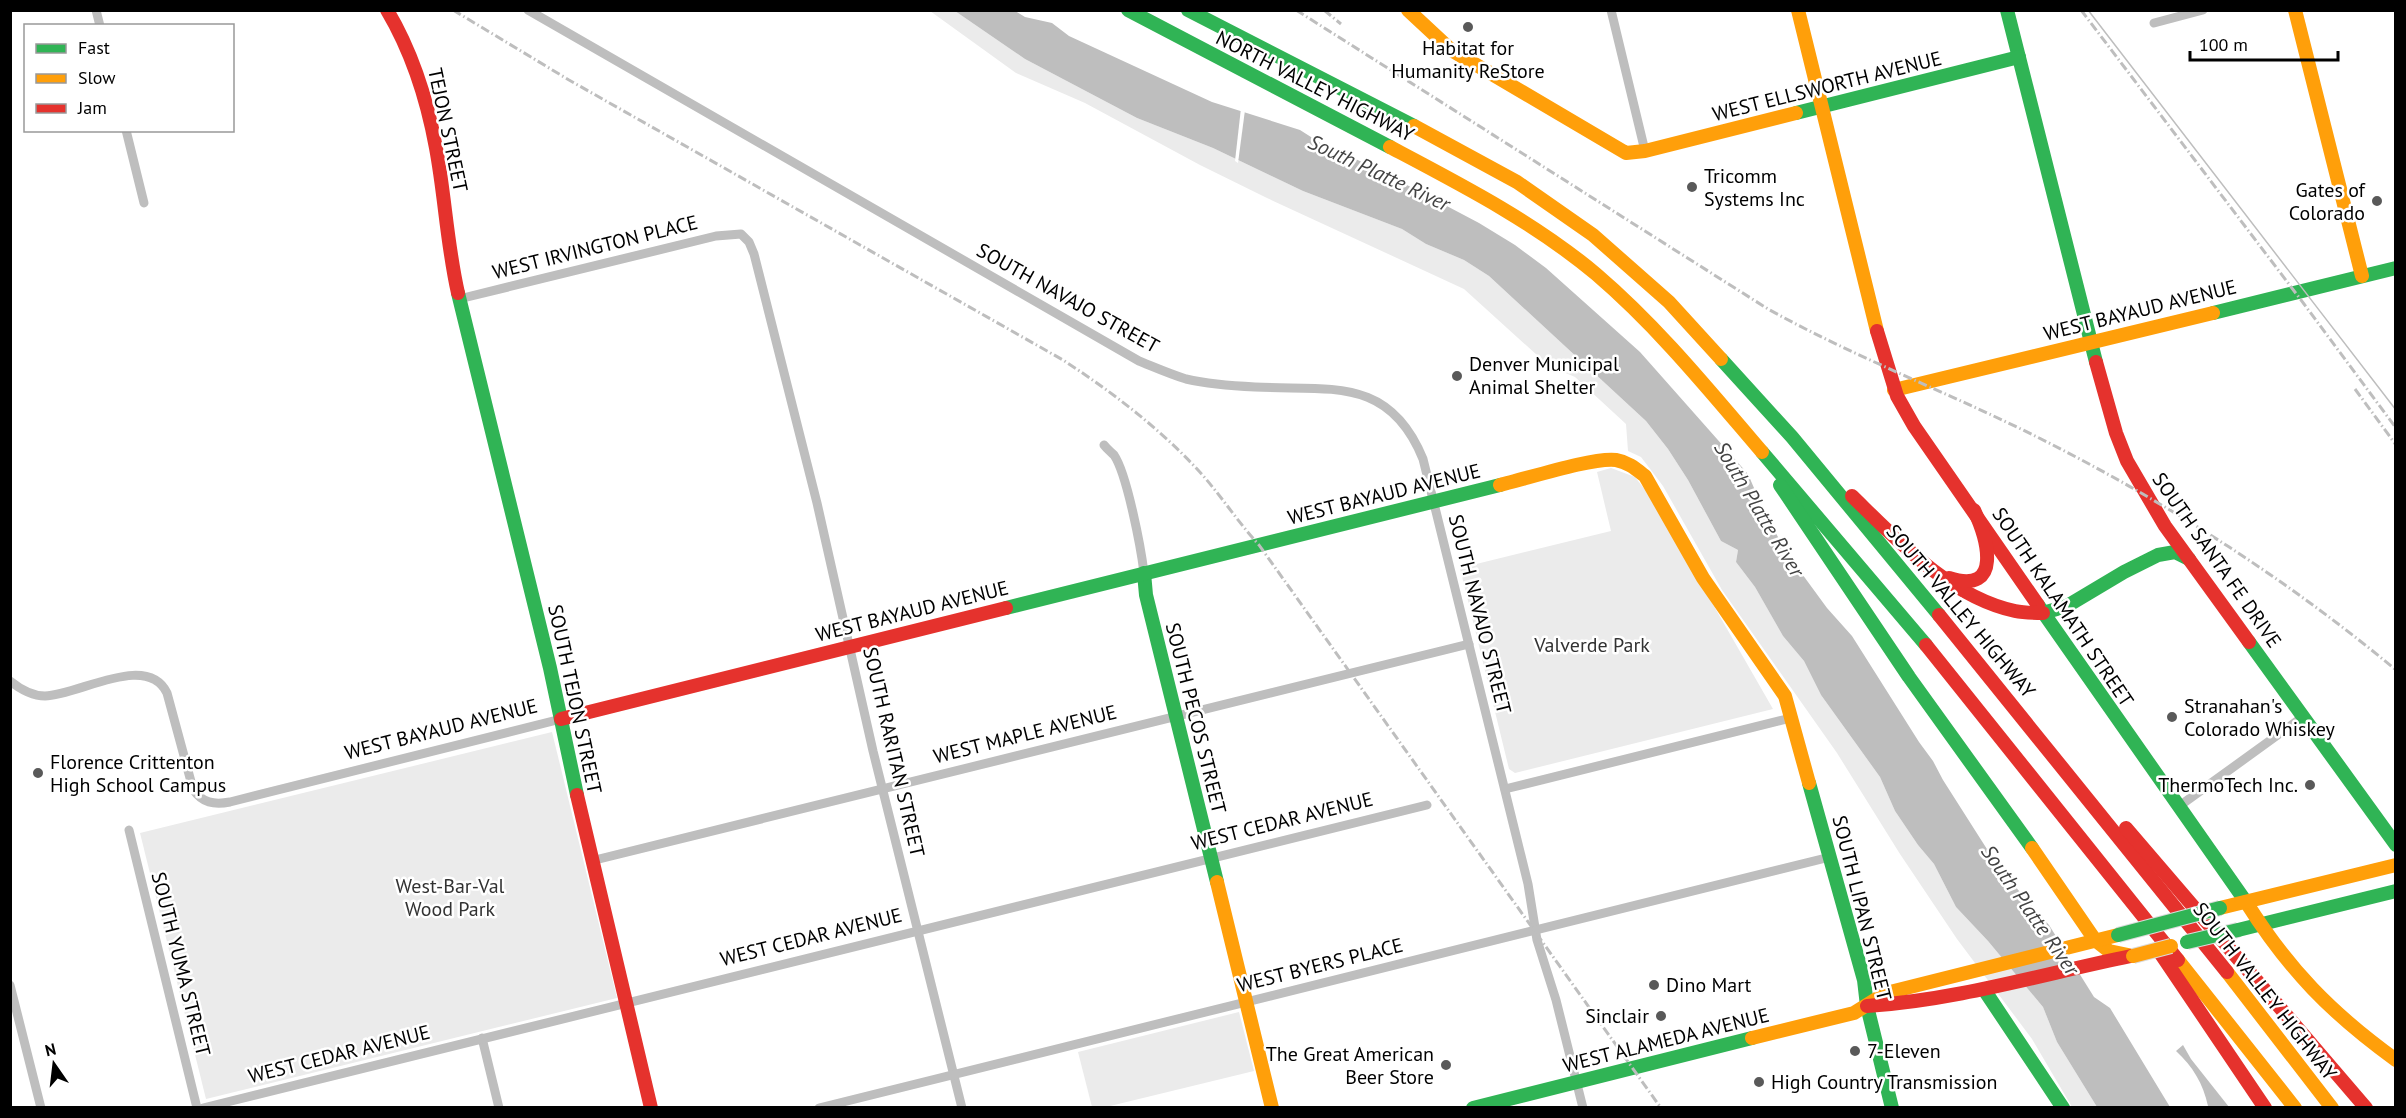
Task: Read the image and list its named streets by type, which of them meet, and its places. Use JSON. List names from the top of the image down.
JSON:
{
  "streets": {
    "main road": [
      "NORTH VALLEY HIGHWAY",
      "WEST ELLSWORTH AVENUE",
      "TEJON STREET",
      "WEST BAYAUD AVENUE",
      "SOUTH SANTA FE DRIVE",
      "SOUTH KALAMATH STREET",
      "SOUTH VALLEY HIGHWAY",
      "SOUTH TEJON STREET",
      "SOUTH PECOS STREET",
      "SOUTH LIPAN STREET",
      "WEST ALAMEDA AVENUE"
    ],
    "street": [
      "WEST IRVINGTON PLACE",
      "SOUTH NAVAJO STREET",
      "WEST MAPLE AVENUE",
      "SOUTH RARITAN STREET",
      "WEST CEDAR AVENUE",
      "SOUTH YUMA STREET",
      "WEST BYERS PLACE"
    ]
  },
  "crossings": [
    ["NORTH VALLEY HIGHWAY", "SOUTH VALLEY HIGHWAY"],
    ["WEST ELLSWORTH AVENUE", "SOUTH SANTA FE DRIVE"],
    ["WEST ELLSWORTH AVENUE", "SOUTH KALAMATH STREET"],
    ["TEJON STREET", "WEST IRVINGTON PLACE"],
    ["TEJON STREET", "SOUTH TEJON STREET"],
    ["WEST IRVINGTON PLACE", "SOUTH TEJON STREET"],
    ["WEST IRVINGTON PLACE", "SOUTH RARITAN STREET"],
    ["SOUTH NAVAJO STREET", "WEST BAYAUD AVENUE"],
    ["SOUTH NAVAJO STREET", "WEST MAPLE AVENUE"],
    ["SOUTH NAVAJO STREET", "WEST BYERS PLACE"],
    ["SOUTH NAVAJO STREET", "WEST ALAMEDA AVENUE"],
    ["WEST BAYAUD AVENUE", "SOUTH SANTA FE DRIVE"],
    ["WEST BAYAUD AVENUE", "SOUTH KALAMATH STREET"],
    ["WEST BAYAUD AVENUE", "SOUTH TEJON STREET"],
    ["WEST BAYAUD AVENUE", "SOUTH PECOS STREET"],
    ["WEST BAYAUD AVENUE", "SOUTH RARITAN STREET"],
    ["WEST BAYAUD AVENUE", "SOUTH LIPAN STREET"],
    ["SOUTH KALAMATH STREET", "WEST ALAMEDA AVENUE"],
    ["SOUTH TEJON STREET", "WEST MAPLE AVENUE"],
    ["SOUTH TEJON STREET", "WEST CEDAR AVENUE"],
    ["SOUTH PECOS STREET", "WEST MAPLE AVENUE"],
    ["SOUTH PECOS STREET", "WEST CEDAR AVENUE"],
    ["SOUTH PECOS STREET", "WEST BYERS PLACE"],
    ["WEST MAPLE AVENUE", "SOUTH RARITAN STREET"],
    ["SOUTH RARITAN STREET", "WEST CEDAR AVENUE"],
    ["SOUTH RARITAN STREET", "WEST BYERS PLACE"],
    ["SOUTH LIPAN STREET", "WEST BYERS PLACE"],
    ["SOUTH LIPAN STREET", "WEST ALAMEDA AVENUE"]
  ],
  "water": ["South Platte River"],
  "parks": ["Valverde Park", "West-Bar-Val Wood Park"],
  "places": [
    "Habitat for Humanity ReStore",
    "Tricomm Systems Inc",
    "Gates of Colorado",
    "Denver Municipal Animal Shelter",
    "Stranahan's Colorado Whiskey",
    "Florence Crittenton High School Campus",
    "ThermoTech Inc.",
    "Dino Mart",
    "Sinclair",
    "7-Eleven",
    "The Great American Beer Store",
    "High Country Transmission"
  ],
  "legend": ["Fast", "Slow", "Jam"],
  "scale_bar": "100 m",
  "north": "top"
}
